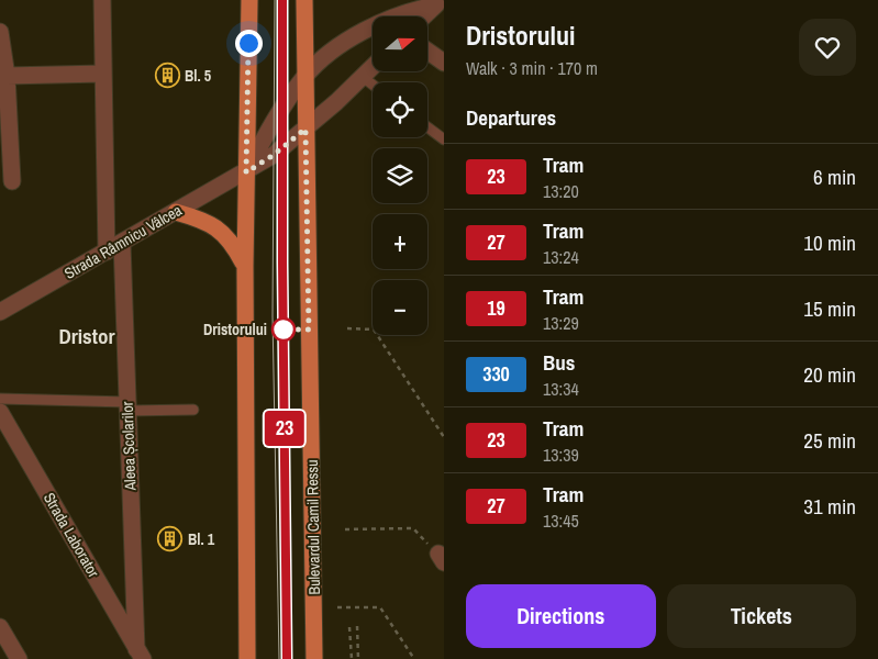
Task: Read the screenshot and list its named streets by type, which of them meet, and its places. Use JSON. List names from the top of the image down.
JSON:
{
  "streets": {
    "main road": ["Bulevardul Camil Ressu"],
    "street": ["Strada Râmnicu Vâlcea", "Aleea Școlarilor", "Strada Laborator"]
  },
  "crossings": [
    ["Strada Râmnicu Vâlcea", "Aleea Școlarilor"],
    ["Strada Râmnicu Vâlcea", "Bulevardul Camil Ressu"],
    ["Aleea Școlarilor", "Strada Laborator"]
  ],
  "districts": ["Dristor"],
  "places": {
    "building": ["Bl. 5", "Bl. 1"],
    "other": ["Dristorului"]
  },
  "lines": ["tram line 23"],
  "north": "right",
  "page": {
    "on_map": "23",
    "heading": [
      ["Dristorului", "Walk · 3 min · 170 m"],
      "Departures"
    ],
    "map_buttons": ["+", "−"],
    "list": [
      {
        "mark": "23",
        "name": "Tram",
        "note": "13:20",
        "value": "6 min"
      },
      {
        "mark": "27",
        "name": "Tram",
        "note": "13:24",
        "value": "10 min"
      },
      {
        "mark": "19",
        "name": "Tram",
        "note": "13:29",
        "value": "15 min"
      },
      {
        "mark": "330",
        "name": "Bus",
        "note": "13:34",
        "value": "20 min"
      },
      {
        "mark": "23",
        "name": "Tram",
        "note": "13:39",
        "value": "25 min"
      },
      {
        "mark": "27",
        "name": "Tram",
        "note": "13:45",
        "value": "31 min"
      }
    ],
    "buttons": ["Directions", "Tickets"]
  }
}
